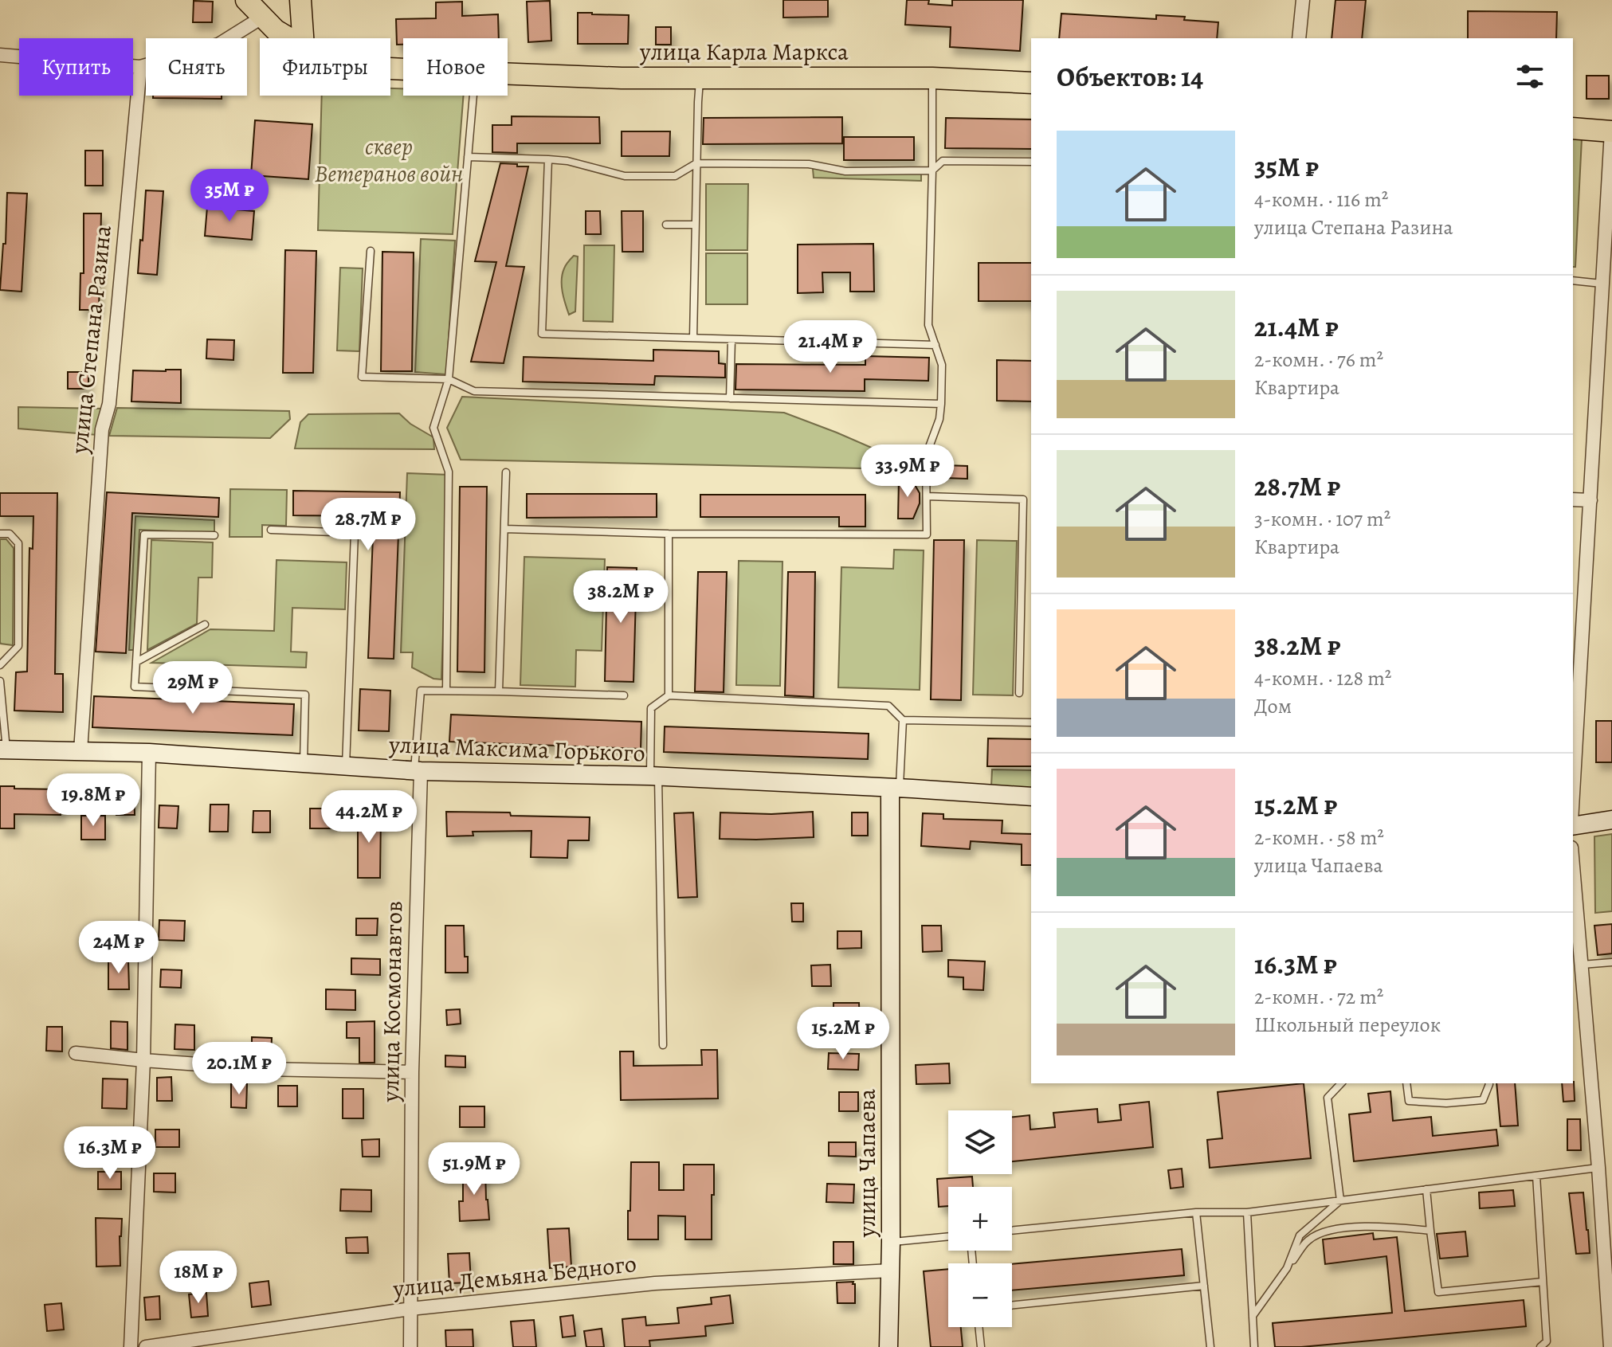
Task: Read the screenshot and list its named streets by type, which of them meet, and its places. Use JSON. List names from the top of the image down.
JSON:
{
  "streets": {
    "main road": ["улица Карла Маркса"],
    "street": [
      "улица Степана Разина",
      "улица Максима Горького",
      "улица Космонавтов",
      "улица Чапаева",
      "улица Демьяна Бедного"
    ]
  },
  "crossings": [
    ["улица Степана Разина", "улица Максима Горького"],
    ["улица Максима Горького", "улица Космонавтов"],
    ["улица Максима Горького", "улица Чапаева"],
    ["улица Космонавтов", "улица Демьяна Бедного"],
    ["улица Чапаева", "улица Демьяна Бедного"]
  ],
  "parks": ["сквер Ветеранов войн"],
  "page": {
    "chip": [
      "Купить",
      "Снять",
      "Фильтры",
      "Новое"
    ],
    "heading": "Объектов: 14",
    "list": [
      {
        "name": "35M ₽",
        "note": "4-комн. · 116 m² · улица Степана Разина"
      },
      {
        "name": "21.4M ₽",
        "note": "2-комн. · 76 m² · Квартира"
      },
      {
        "name": "28.7M ₽",
        "note": "3-комн. · 107 m² · Квартира"
      },
      {
        "name": "38.2M ₽",
        "note": "4-комн. · 128 m² · Дом"
      },
      {
        "name": "15.2M ₽",
        "note": "2-комн. · 58 m² · улица Чапаева"
      },
      {
        "name": "16.3M ₽",
        "note": "2-комн. · 72 m² · Школьный переулок"
      }
    ],
    "price": [
      "35M ₽",
      "21.4M ₽",
      "33.9M ₽",
      "28.7M ₽",
      "38.2M ₽",
      "29M ₽",
      "19.8M ₽",
      "44.2M ₽",
      "24M ₽",
      "15.2M ₽",
      "20.1M ₽",
      "16.3M ₽",
      "51.9M ₽",
      "18M ₽"
    ],
    "map_buttons": ["+", "−"]
  }
}
